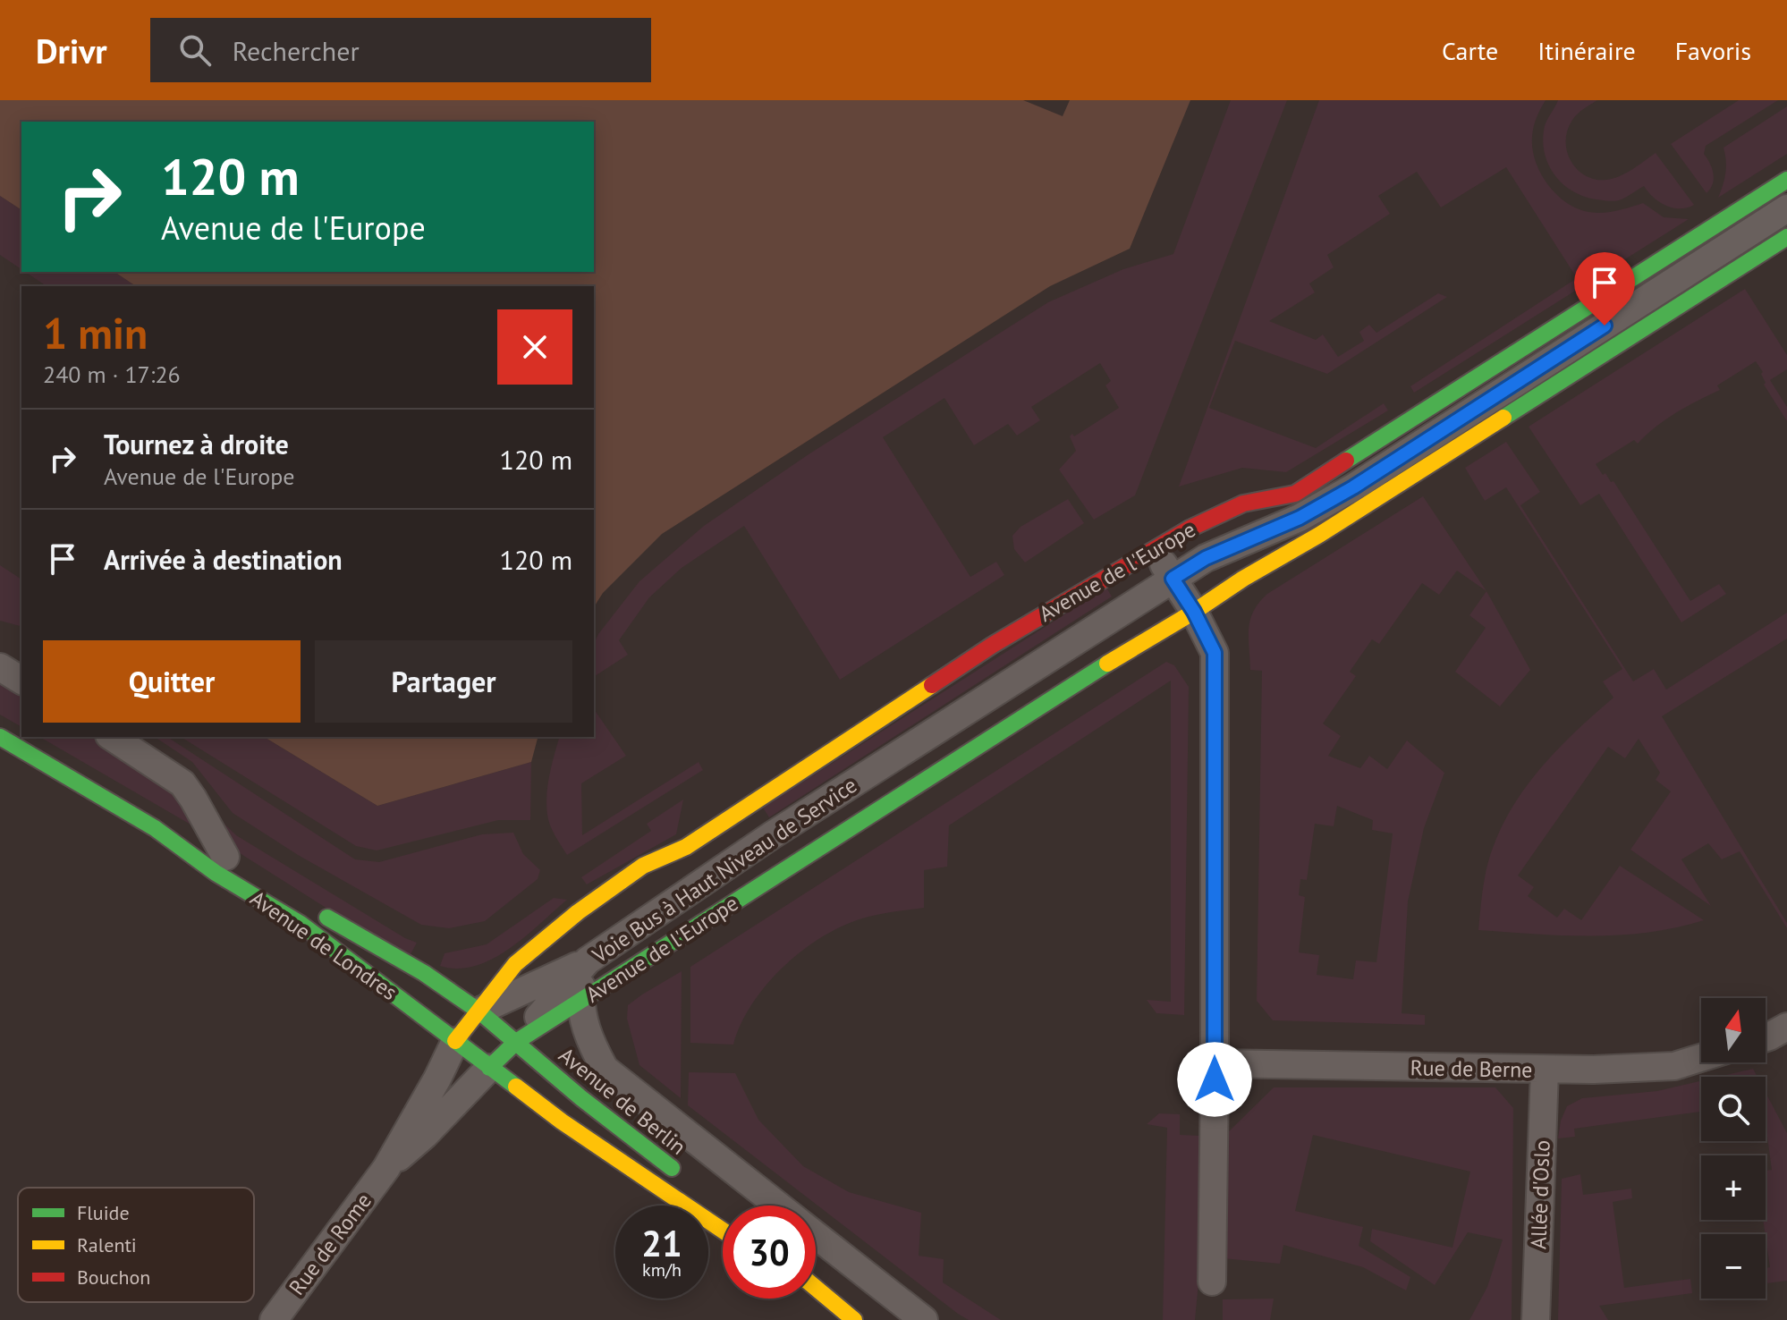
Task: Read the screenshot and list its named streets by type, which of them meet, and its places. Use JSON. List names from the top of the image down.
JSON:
{
  "streets": {
    "street": [
      "Avenue de l'Europe",
      "Voie Bus à Haut Niveau de Service",
      "Avenue de Londres",
      "Rue de Berne",
      "Avenue de Berlin",
      "Allée d'Oslo",
      "Rue de Rome"
    ]
  },
  "crossings": [
    ["Avenue de l'Europe", "Voie Bus à Haut Niveau de Service"],
    ["Avenue de l'Europe", "Avenue de Londres"],
    ["Avenue de l'Europe", "Avenue de Berlin"],
    ["Avenue de l'Europe", "Rue de Rome"],
    ["Avenue de Londres", "Avenue de Berlin"],
    ["Avenue de Londres", "Rue de Rome"],
    ["Rue de Berne", "Allée d'Oslo"],
    ["Avenue de Berlin", "Rue de Rome"]
  ],
  "legend": ["Fluide", "Ralenti", "Bouchon"],
  "north": "top",
  "page": {
    "header": "Drivr",
    "search": "Rechercher",
    "nav": ["Carte", "Itinéraire", "Favoris"],
    "turn": ["120 m", "Avenue de l'Europe"],
    "heading": ["1 min", "240 m · 17:26"],
    "list": [
      {
        "name": "Tournez à droite",
        "note": "Avenue de l'Europe",
        "value": "120 m"
      },
      {
        "name": "Arrivée à destination",
        "value": "120 m"
      }
    ],
    "buttons": ["Quitter", "Partager"],
    "map_buttons": ["+", "−"],
    "speed": "21 km/h",
    "limit": "30"
  }
}
